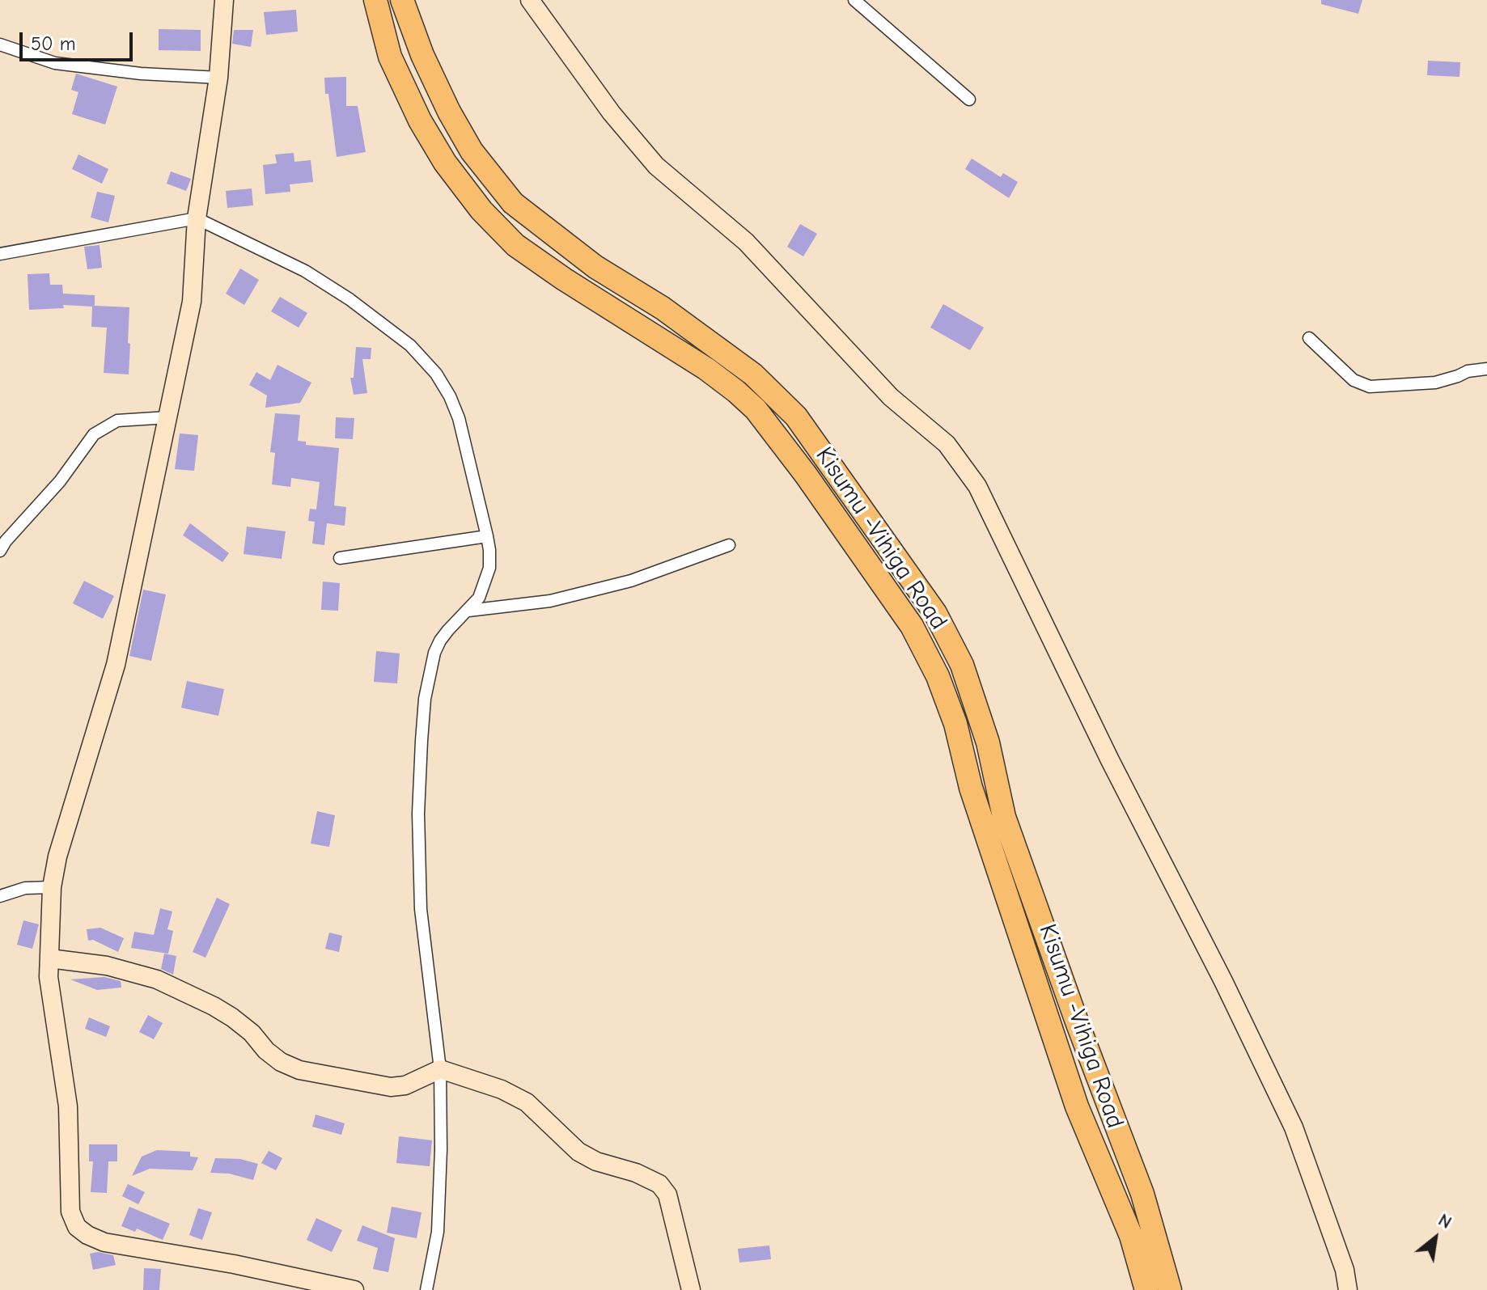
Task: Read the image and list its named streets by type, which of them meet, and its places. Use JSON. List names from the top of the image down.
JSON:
{
  "streets": {
    "highway": ["Kisumu -Vihiga Road"]
  },
  "scale_bar": "50 m",
  "north": "top right"
}
